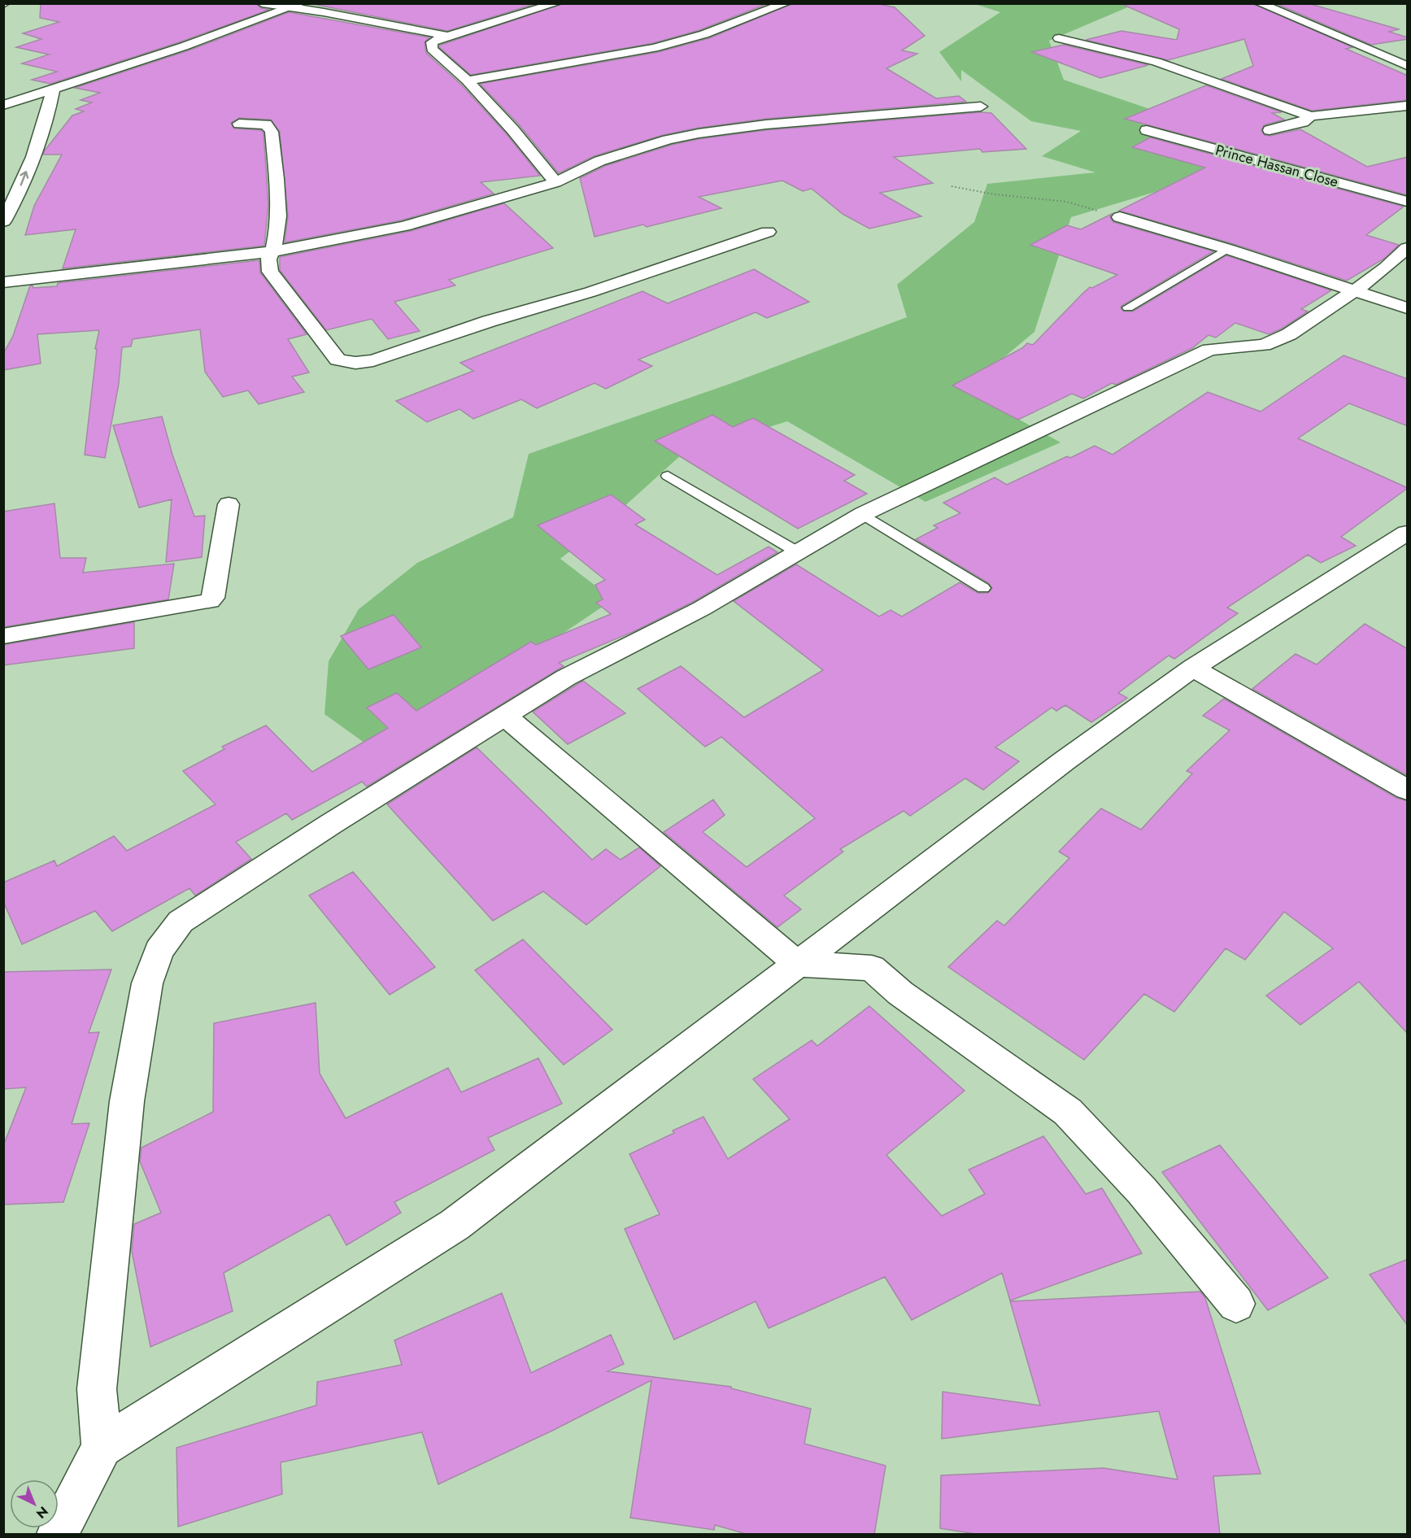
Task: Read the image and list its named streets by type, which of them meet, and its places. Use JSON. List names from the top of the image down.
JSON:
{
  "streets": {
    "street": ["Prince Hassan Close"]
  },
  "north": "bottom right"
}
